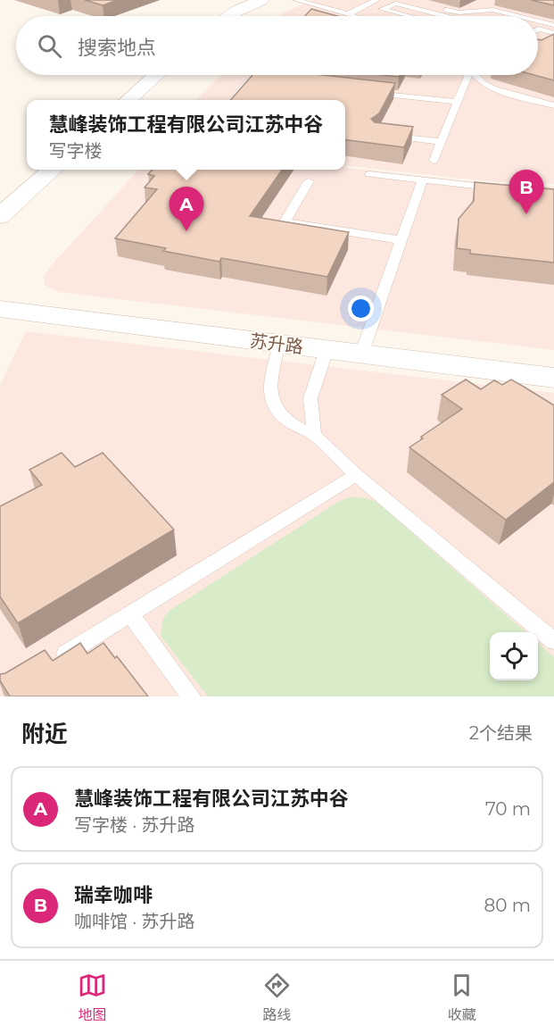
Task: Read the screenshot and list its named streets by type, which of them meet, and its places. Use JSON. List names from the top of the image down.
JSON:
{
  "streets": {
    "street": ["苏升路"]
  },
  "page": {
    "search": "搜索地点",
    "popup": ["慧峰装饰工程有限公司江苏中谷", "写字楼"],
    "pins": ["B", "A"],
    "heading": ["附近", "2个结果"],
    "list": [
      {
        "mark": "A",
        "name": "慧峰装饰工程有限公司江苏中谷",
        "note": "写字楼 · 苏升路",
        "value": "70 m"
      },
      {
        "mark": "B",
        "name": "瑞幸咖啡",
        "note": "咖啡馆 · 苏升路",
        "value": "80 m"
      }
    ],
    "nav": ["地图", "路线", "收藏"]
  }
}
